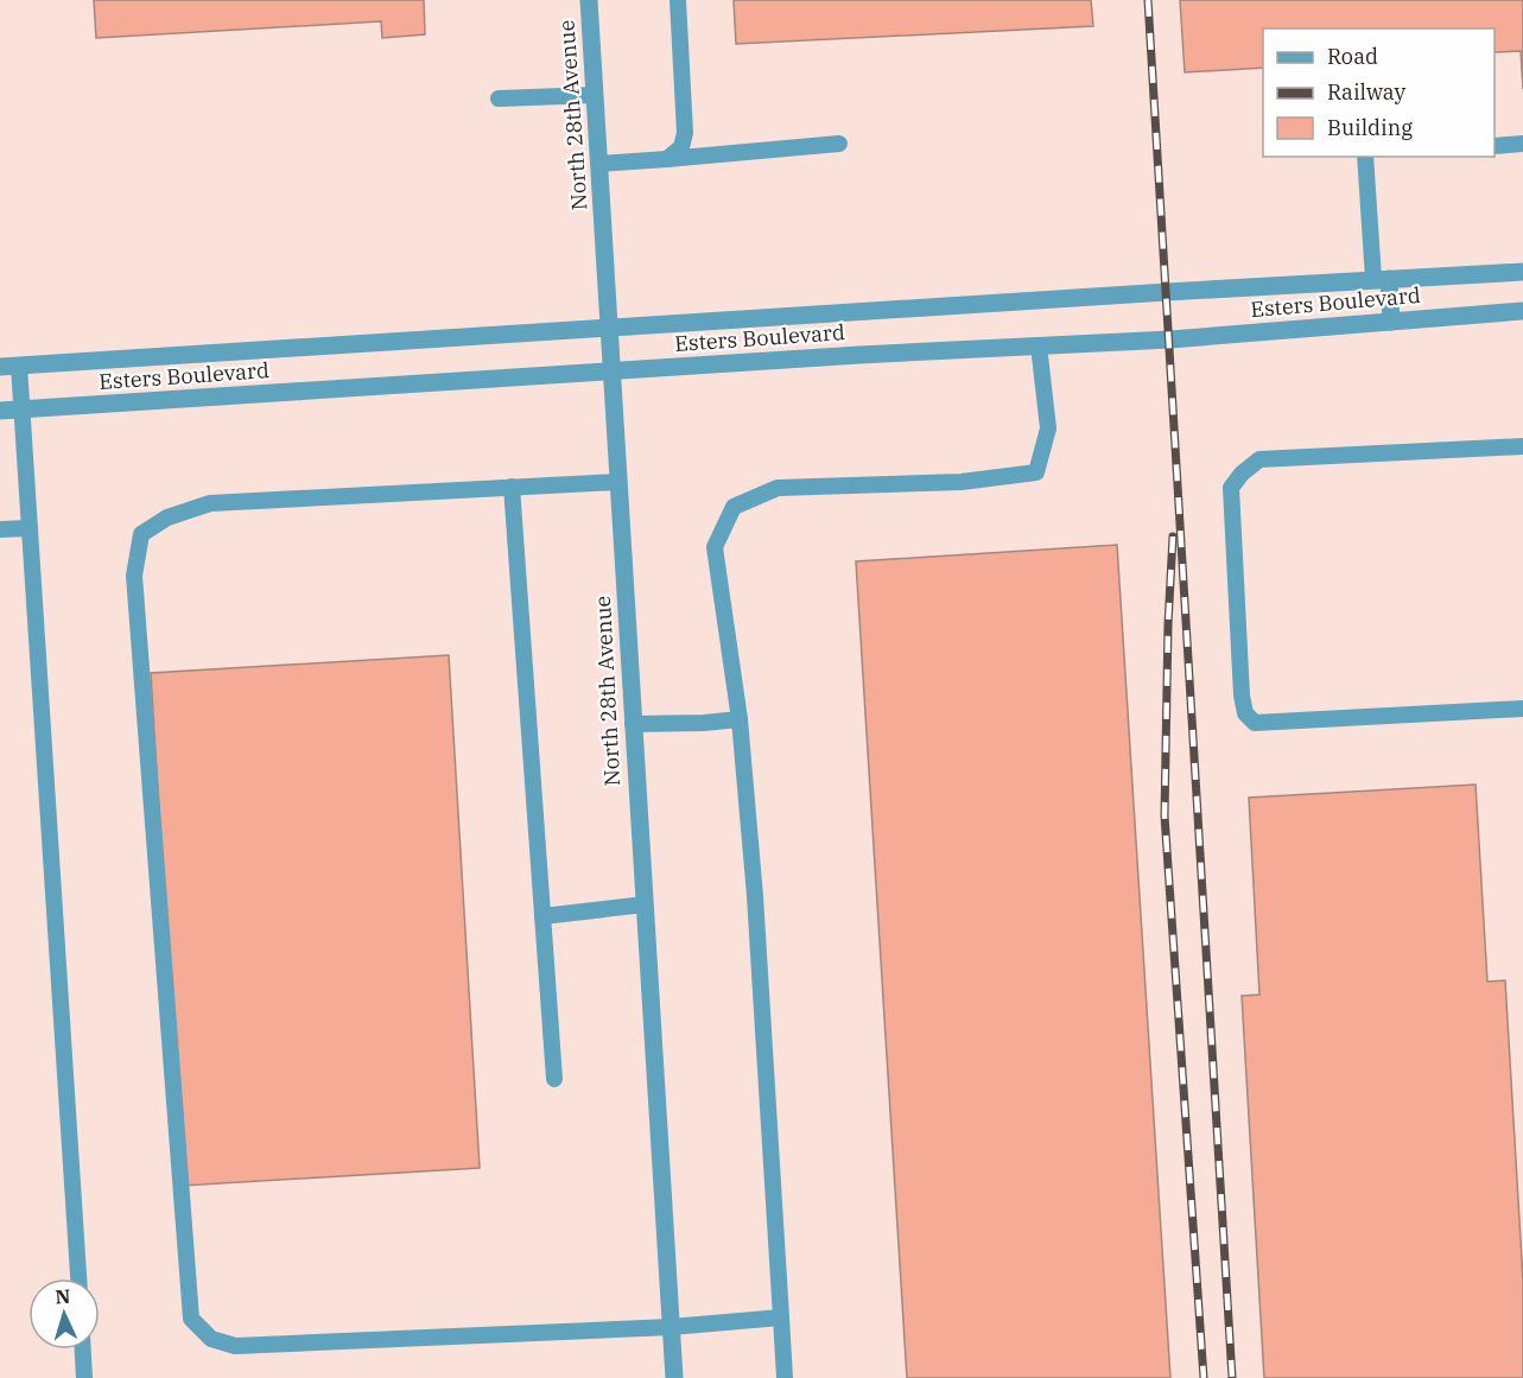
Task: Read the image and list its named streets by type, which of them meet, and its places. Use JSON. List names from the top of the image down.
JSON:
{
  "streets": {
    "street": ["North 28th Avenue", "Esters Boulevard"]
  },
  "crossings": [
    ["North 28th Avenue", "Esters Boulevard"]
  ],
  "legend": ["Road", "Railway", "Building"],
  "north": "top"
}
